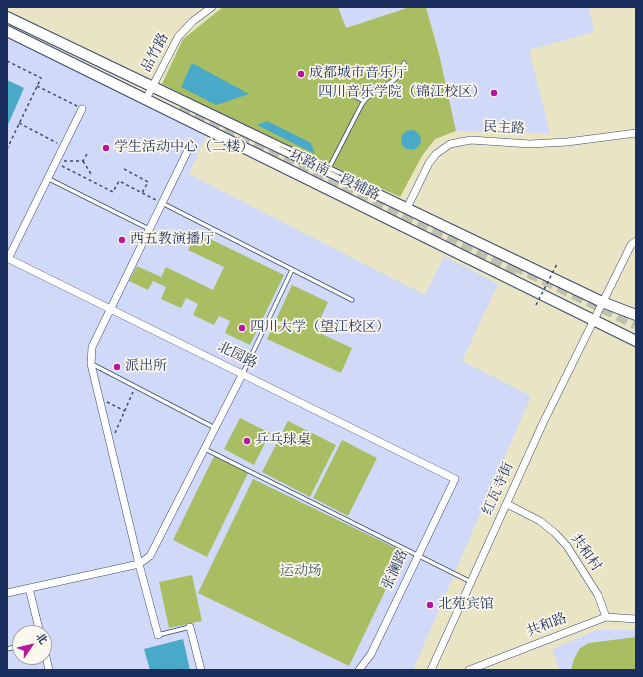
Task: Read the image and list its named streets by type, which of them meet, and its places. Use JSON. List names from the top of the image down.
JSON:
{
  "streets": {
    "main road": ["一环路南一段辅路"],
    "street": [
      "品竹路",
      "民主路",
      "北园路",
      "红瓦寺街",
      "共和村",
      "张澜路",
      "共和路"
    ]
  },
  "crossings": [
    ["品竹路", "一环路南一段辅路"],
    ["民主路", "一环路南一段辅路"],
    ["一环路南一段辅路", "红瓦寺街"],
    ["北园路", "张澜路"],
    ["红瓦寺街", "共和村"],
    ["共和村", "共和路"]
  ],
  "parks": ["运动场"],
  "places": [
    "成都城市音乐厅",
    "四川音乐学院（锦江校区）",
    "学生活动中心（二楼）",
    "西五教演播厅",
    "四川大学（望江校区）",
    "派出所",
    "乒乓球桌",
    "北苑宾馆"
  ],
  "north": "top right"
}
